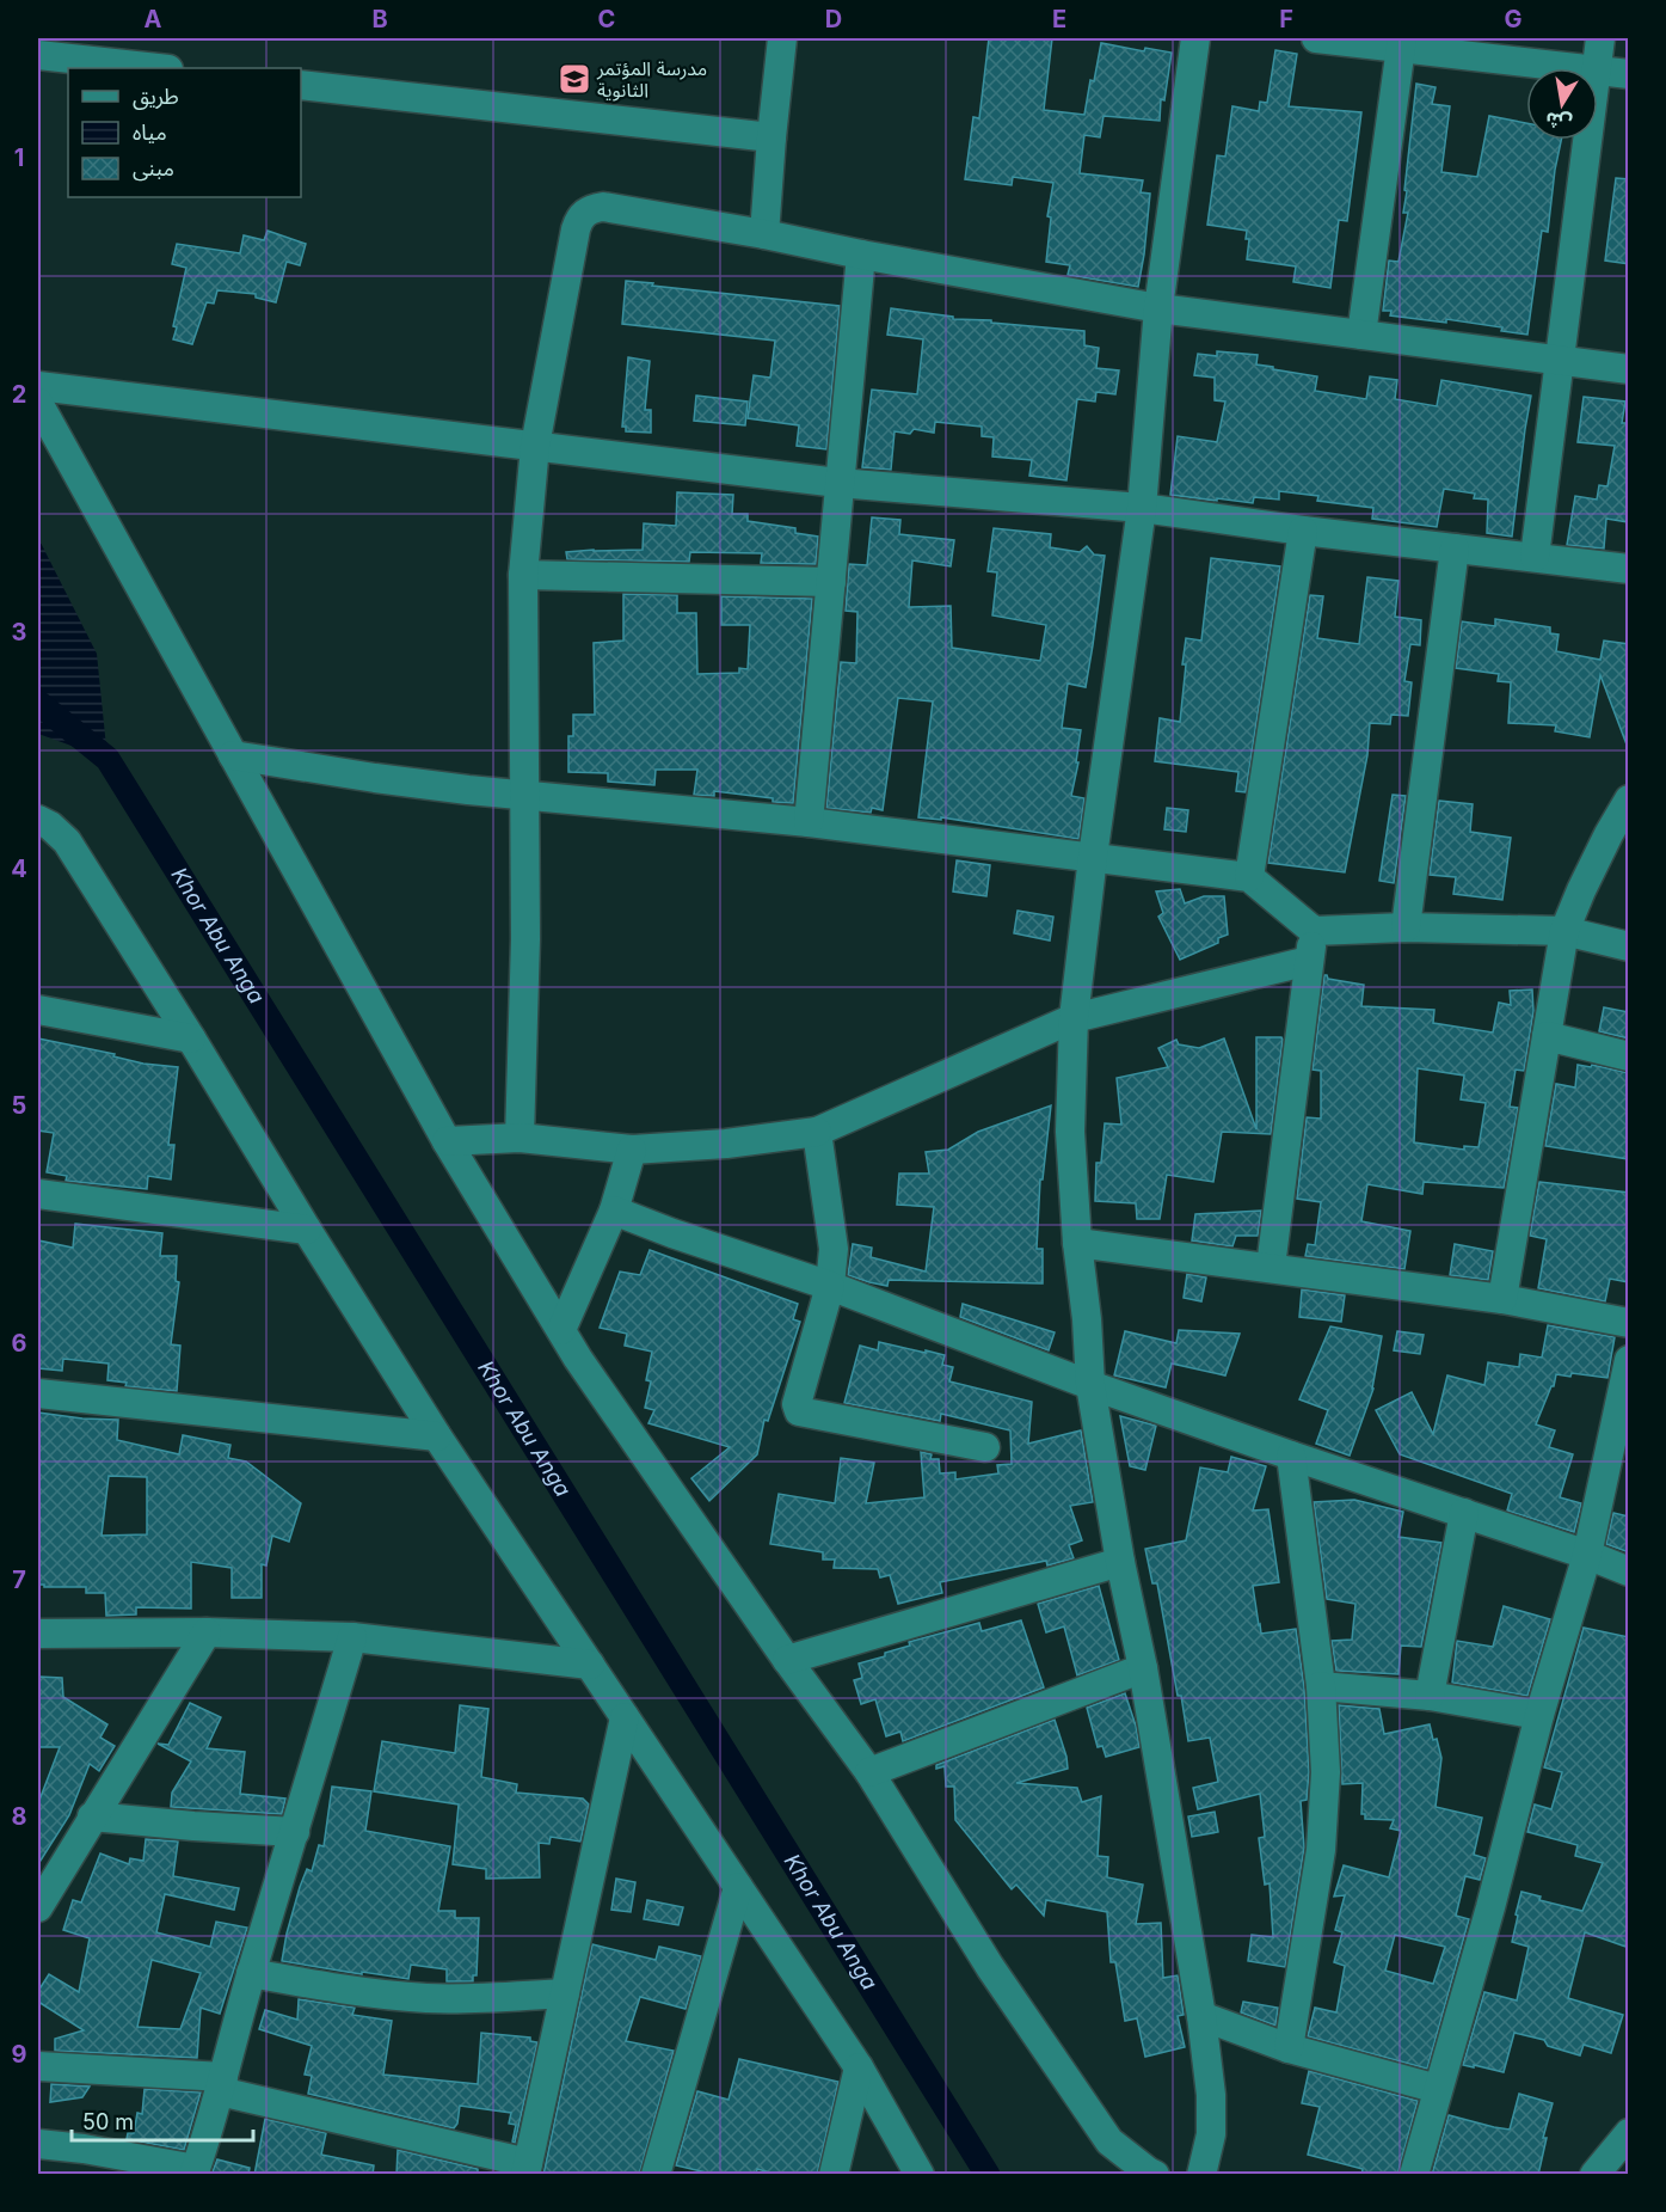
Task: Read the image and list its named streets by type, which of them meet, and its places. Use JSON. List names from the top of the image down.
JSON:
{
  "water": ["Khor Abu Anga"],
  "places": {
    "school or university": ["مدرسة المؤتمر الثانوية"]
  },
  "legend": ["طريق", "مياه", "مبنى"],
  "scale_bar": "50 m",
  "north": "bottom",
  "grid": {
    "columns": [
      "A",
      "B",
      "C",
      "D",
      "E",
      "F",
      "G"
    ],
    "rows": [
      "1",
      "2",
      "3",
      "4",
      "5",
      "6",
      "7",
      "8",
      "9"
    ]
  }
}
